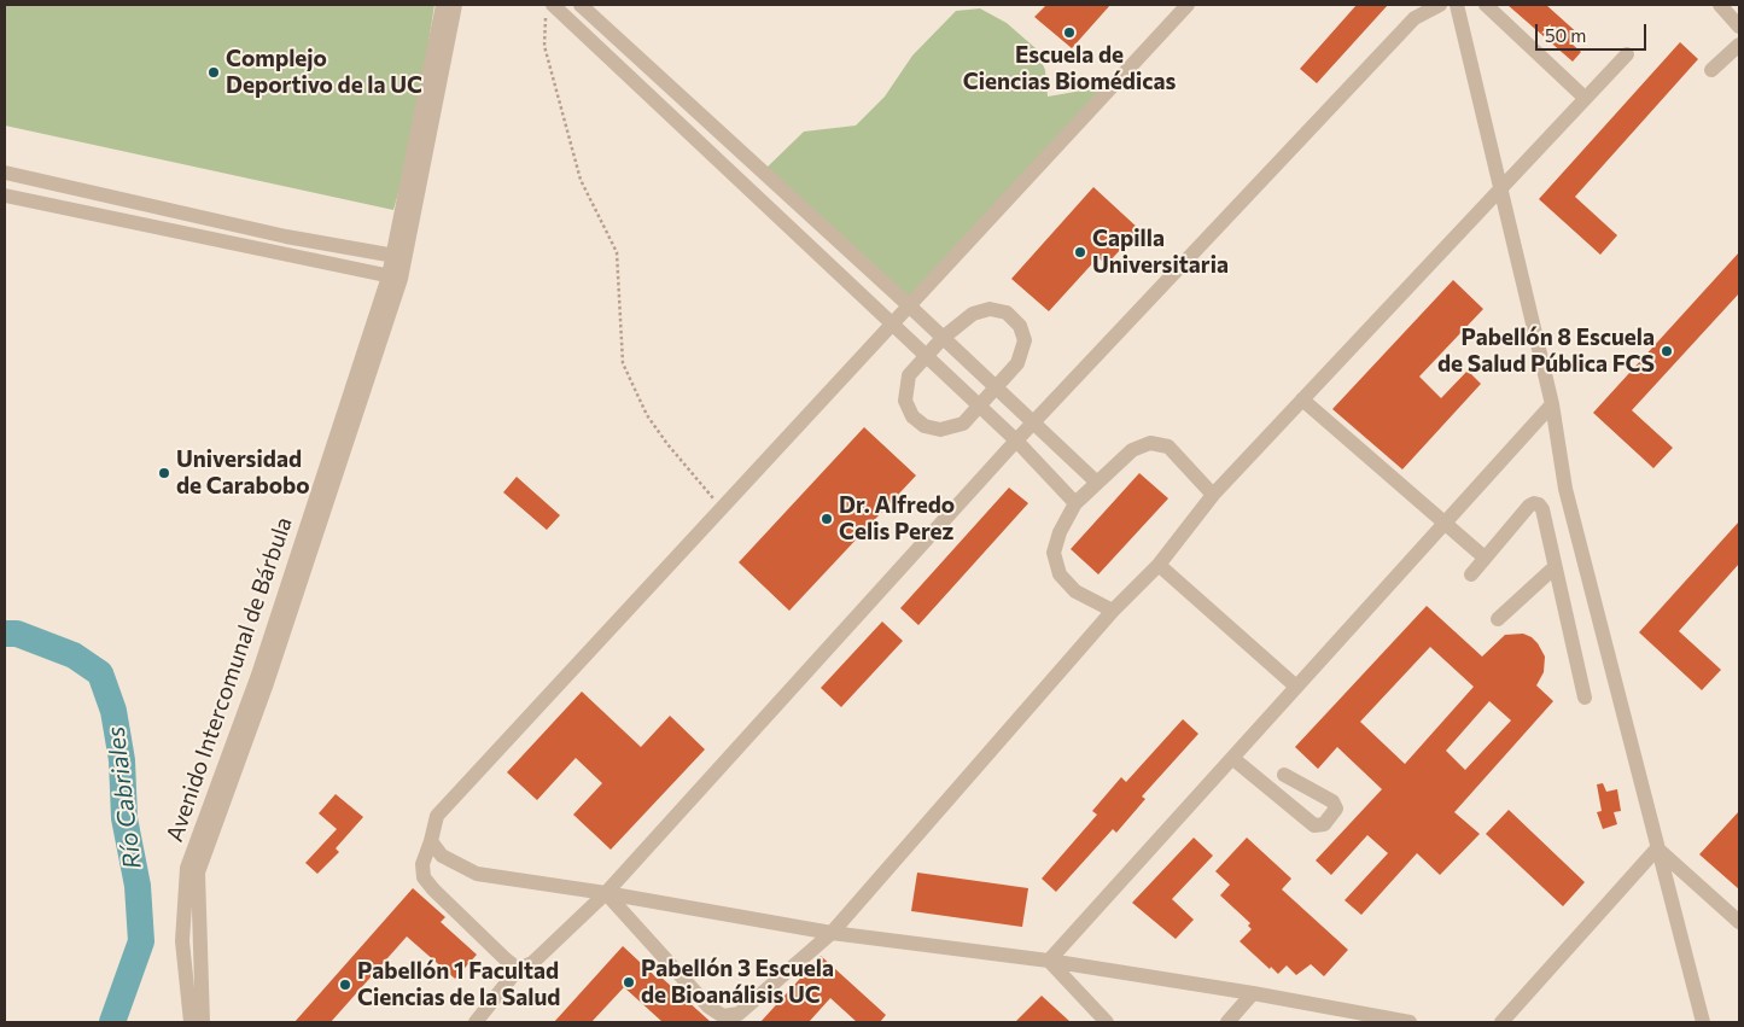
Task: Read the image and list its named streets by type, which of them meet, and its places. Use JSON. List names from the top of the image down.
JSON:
{
  "streets": {
    "street": ["Avenido Intercomunal de Bárbula"]
  },
  "water": ["Río Cabriales"],
  "places": [
    "Escuela de Ciencias Biomédicas",
    "Complejo Deportivo de la UC",
    "Capilla Universitaria",
    "Pabellón 8 Escuela de Salud Pública FCS",
    "Universidad de Carabobo",
    "Dr. Alfredo Celis Perez",
    "Pabellón 3 Escuela de Bioanálisis UC",
    "Pabellón 1 Facultad Ciencias de la Salud"
  ],
  "scale_bar": "50 m"
}
